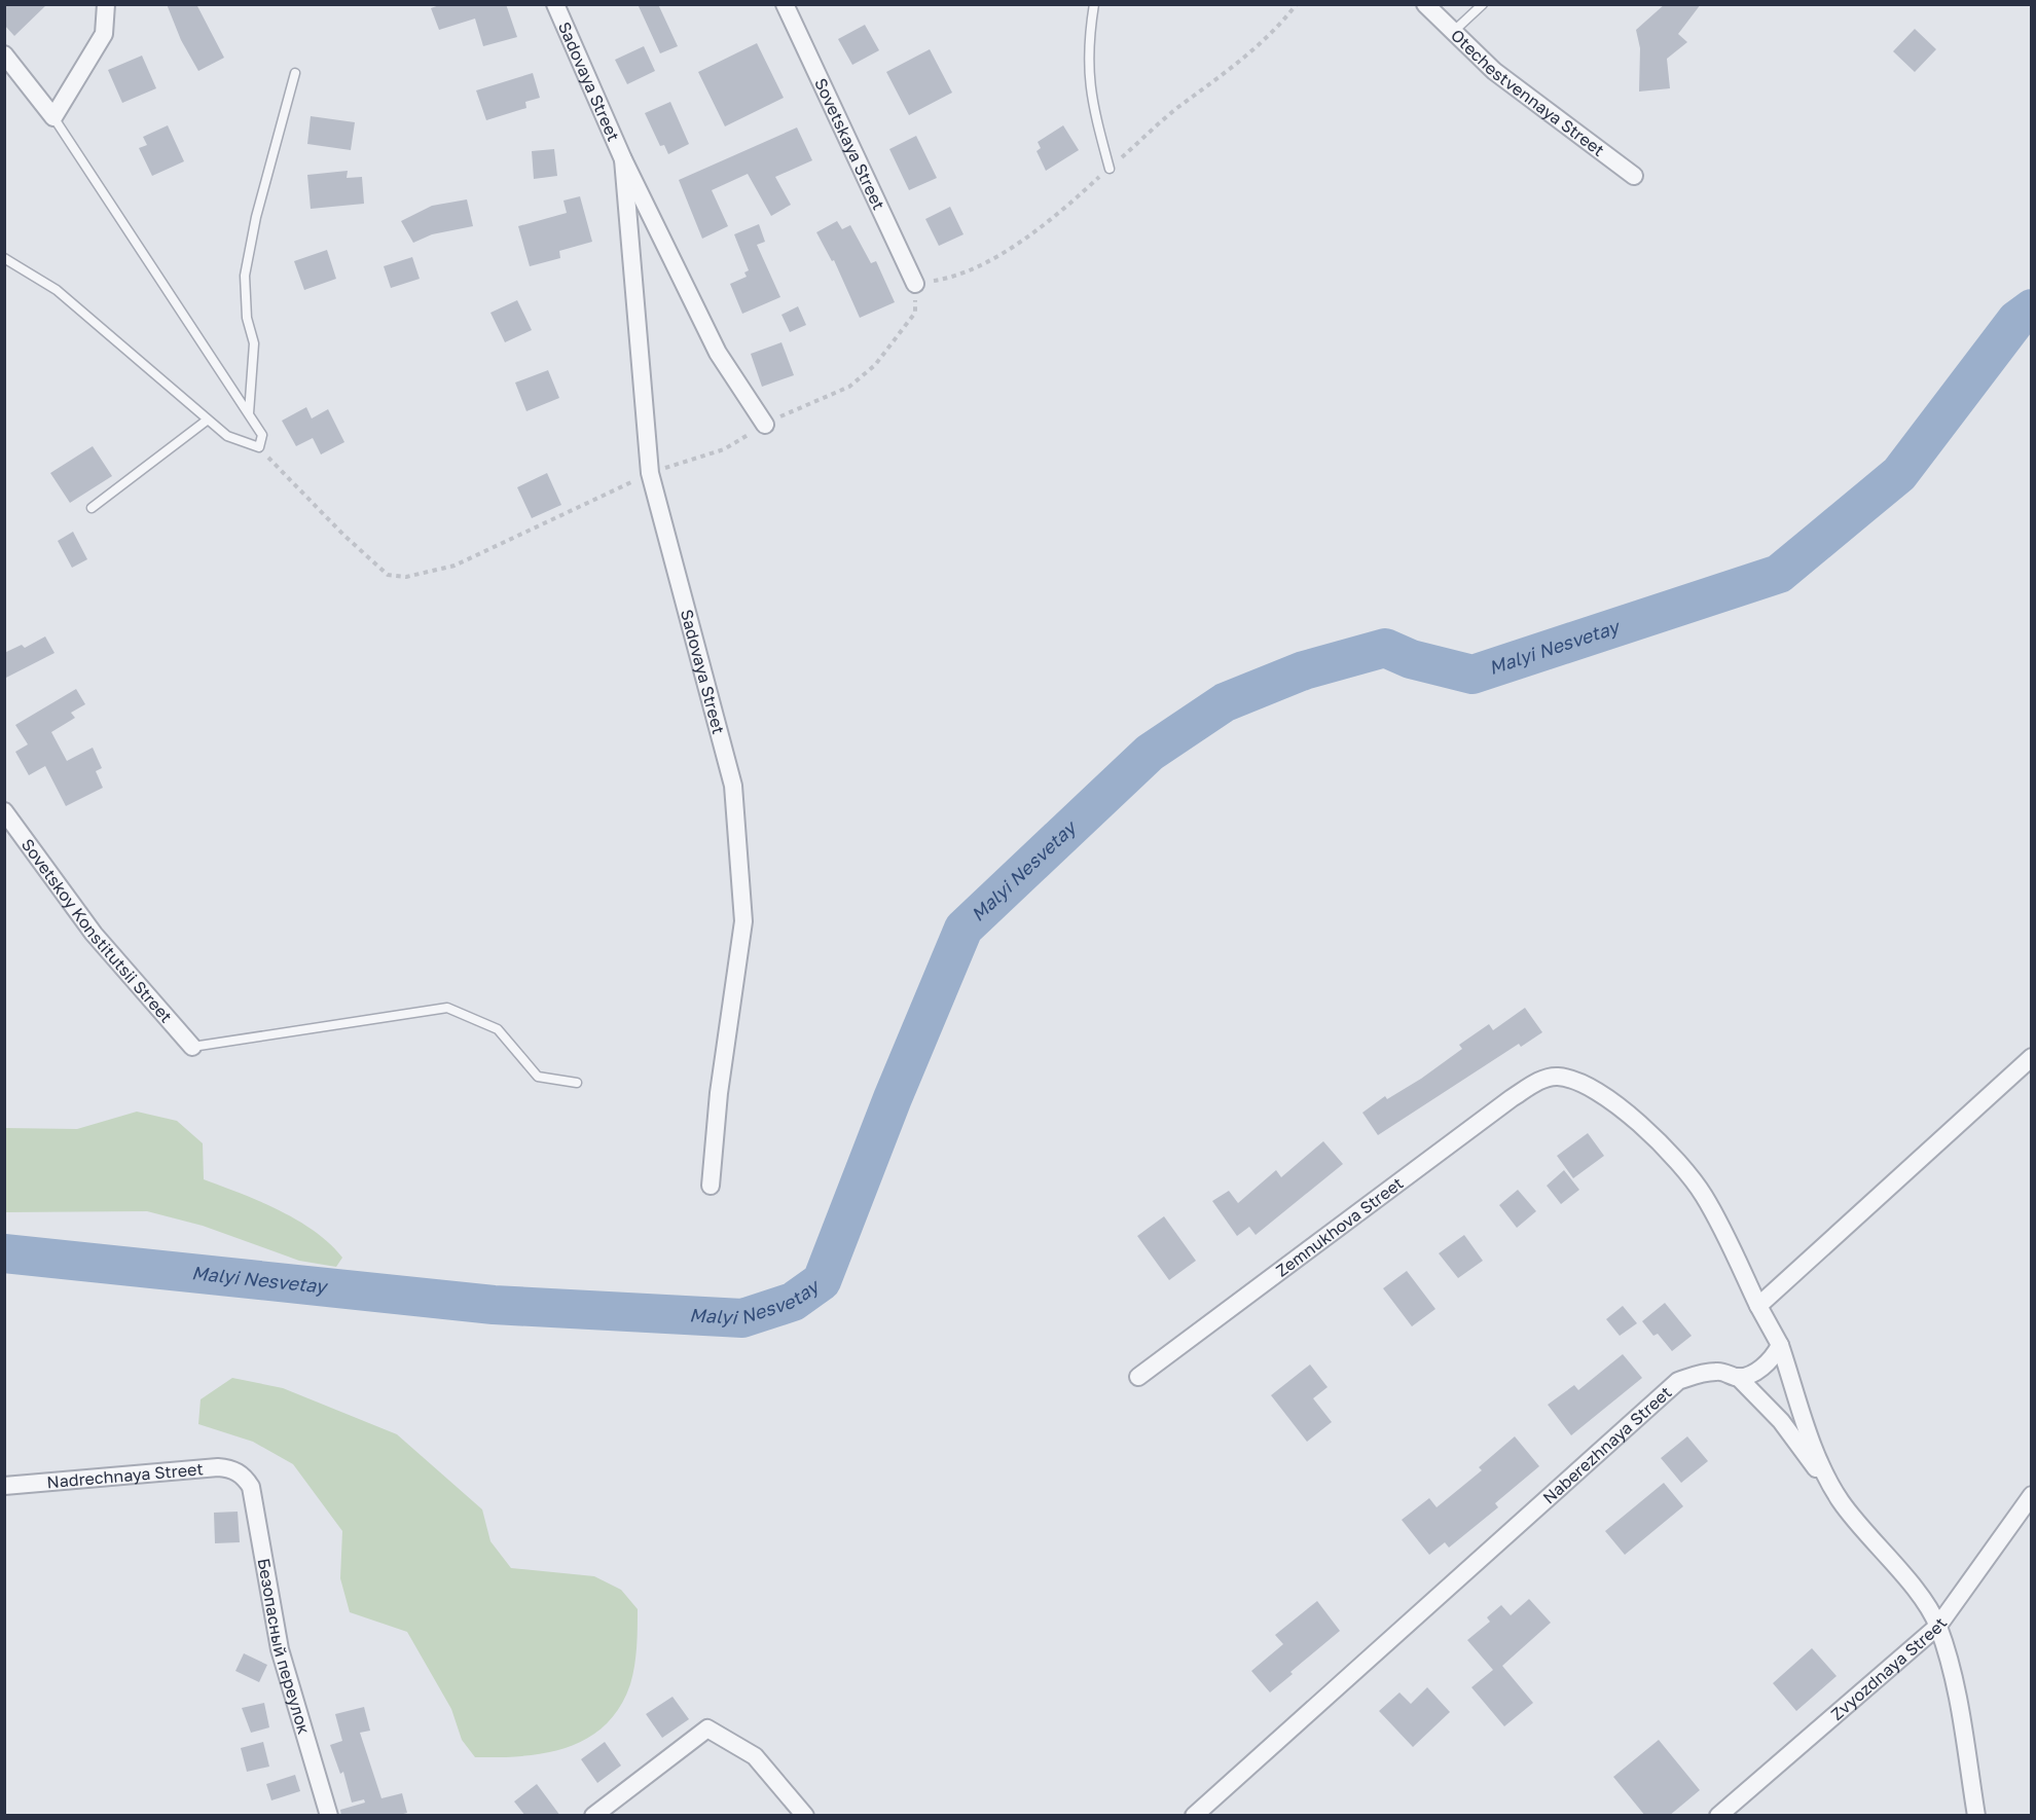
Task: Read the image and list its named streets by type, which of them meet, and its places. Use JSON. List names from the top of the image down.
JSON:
{
  "streets": {
    "street": [
      "Sadovaya Street",
      "Otechestvennaya Street",
      "Sovetskaya Street",
      "Sovetskoy Konstitutsii Street",
      "Zemnukhova Street",
      "Naberezhnaya Street",
      "Nadrechnaya Street",
      "Безопасный переулок",
      "Zvyozdnaya Street"
    ]
  },
  "crossings": [
    ["Nadrechnaya Street", "Безопасный переулок"]
  ],
  "water": ["Malyi Nesvetay"]
}
